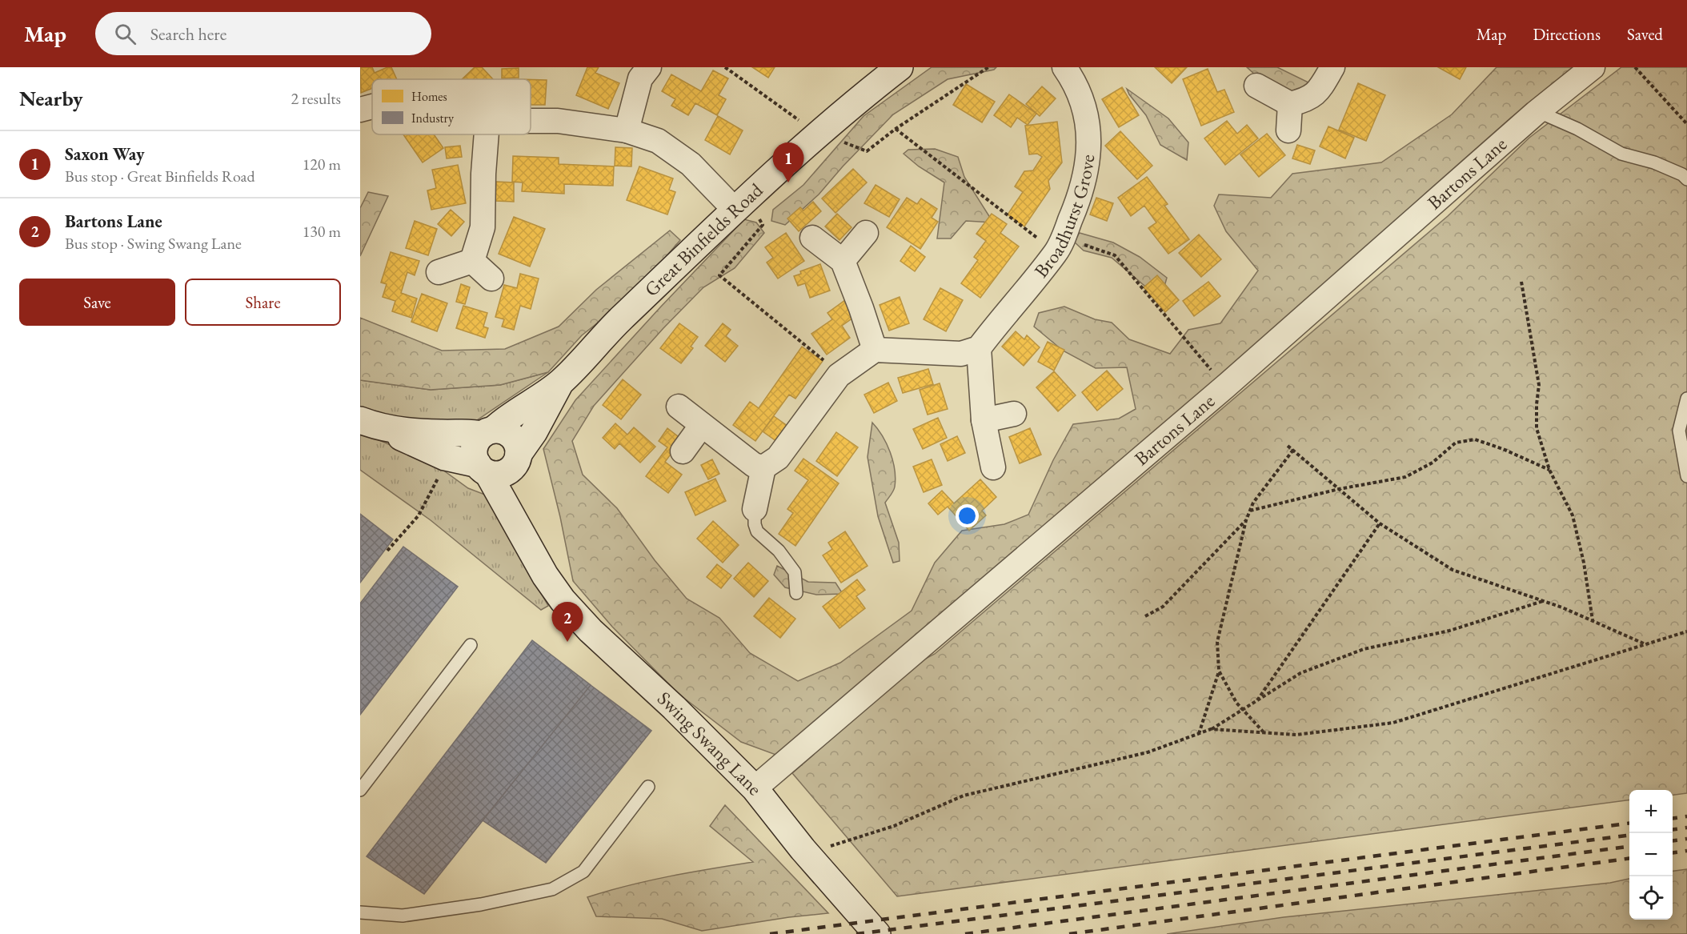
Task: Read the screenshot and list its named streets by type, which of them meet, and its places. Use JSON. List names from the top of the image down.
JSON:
{
  "streets": {
    "street": [
      "Bartons Lane",
      "Broadhurst Grove",
      "Great Binfields Road",
      "Swing Swang Lane"
    ]
  },
  "crossings": [
    ["Bartons Lane", "Swing Swang Lane"],
    ["Great Binfields Road", "Swing Swang Lane"]
  ],
  "legend": ["Homes", "Industry"],
  "page": {
    "header": "Map",
    "search": "Search here",
    "nav": ["Map", "Directions", "Saved"],
    "heading": ["Nearby", "2 results"],
    "list": [
      {
        "mark": "1",
        "name": "Saxon Way",
        "note": "Bus stop · Great Binfields Road",
        "value": "120 m"
      },
      {
        "mark": "2",
        "name": "Bartons Lane",
        "note": "Bus stop · Swing Swang Lane",
        "value": "130 m"
      }
    ],
    "pins": ["1", "2"],
    "buttons": ["Save", "Share"],
    "map_buttons": ["+", "−"]
  }
}
